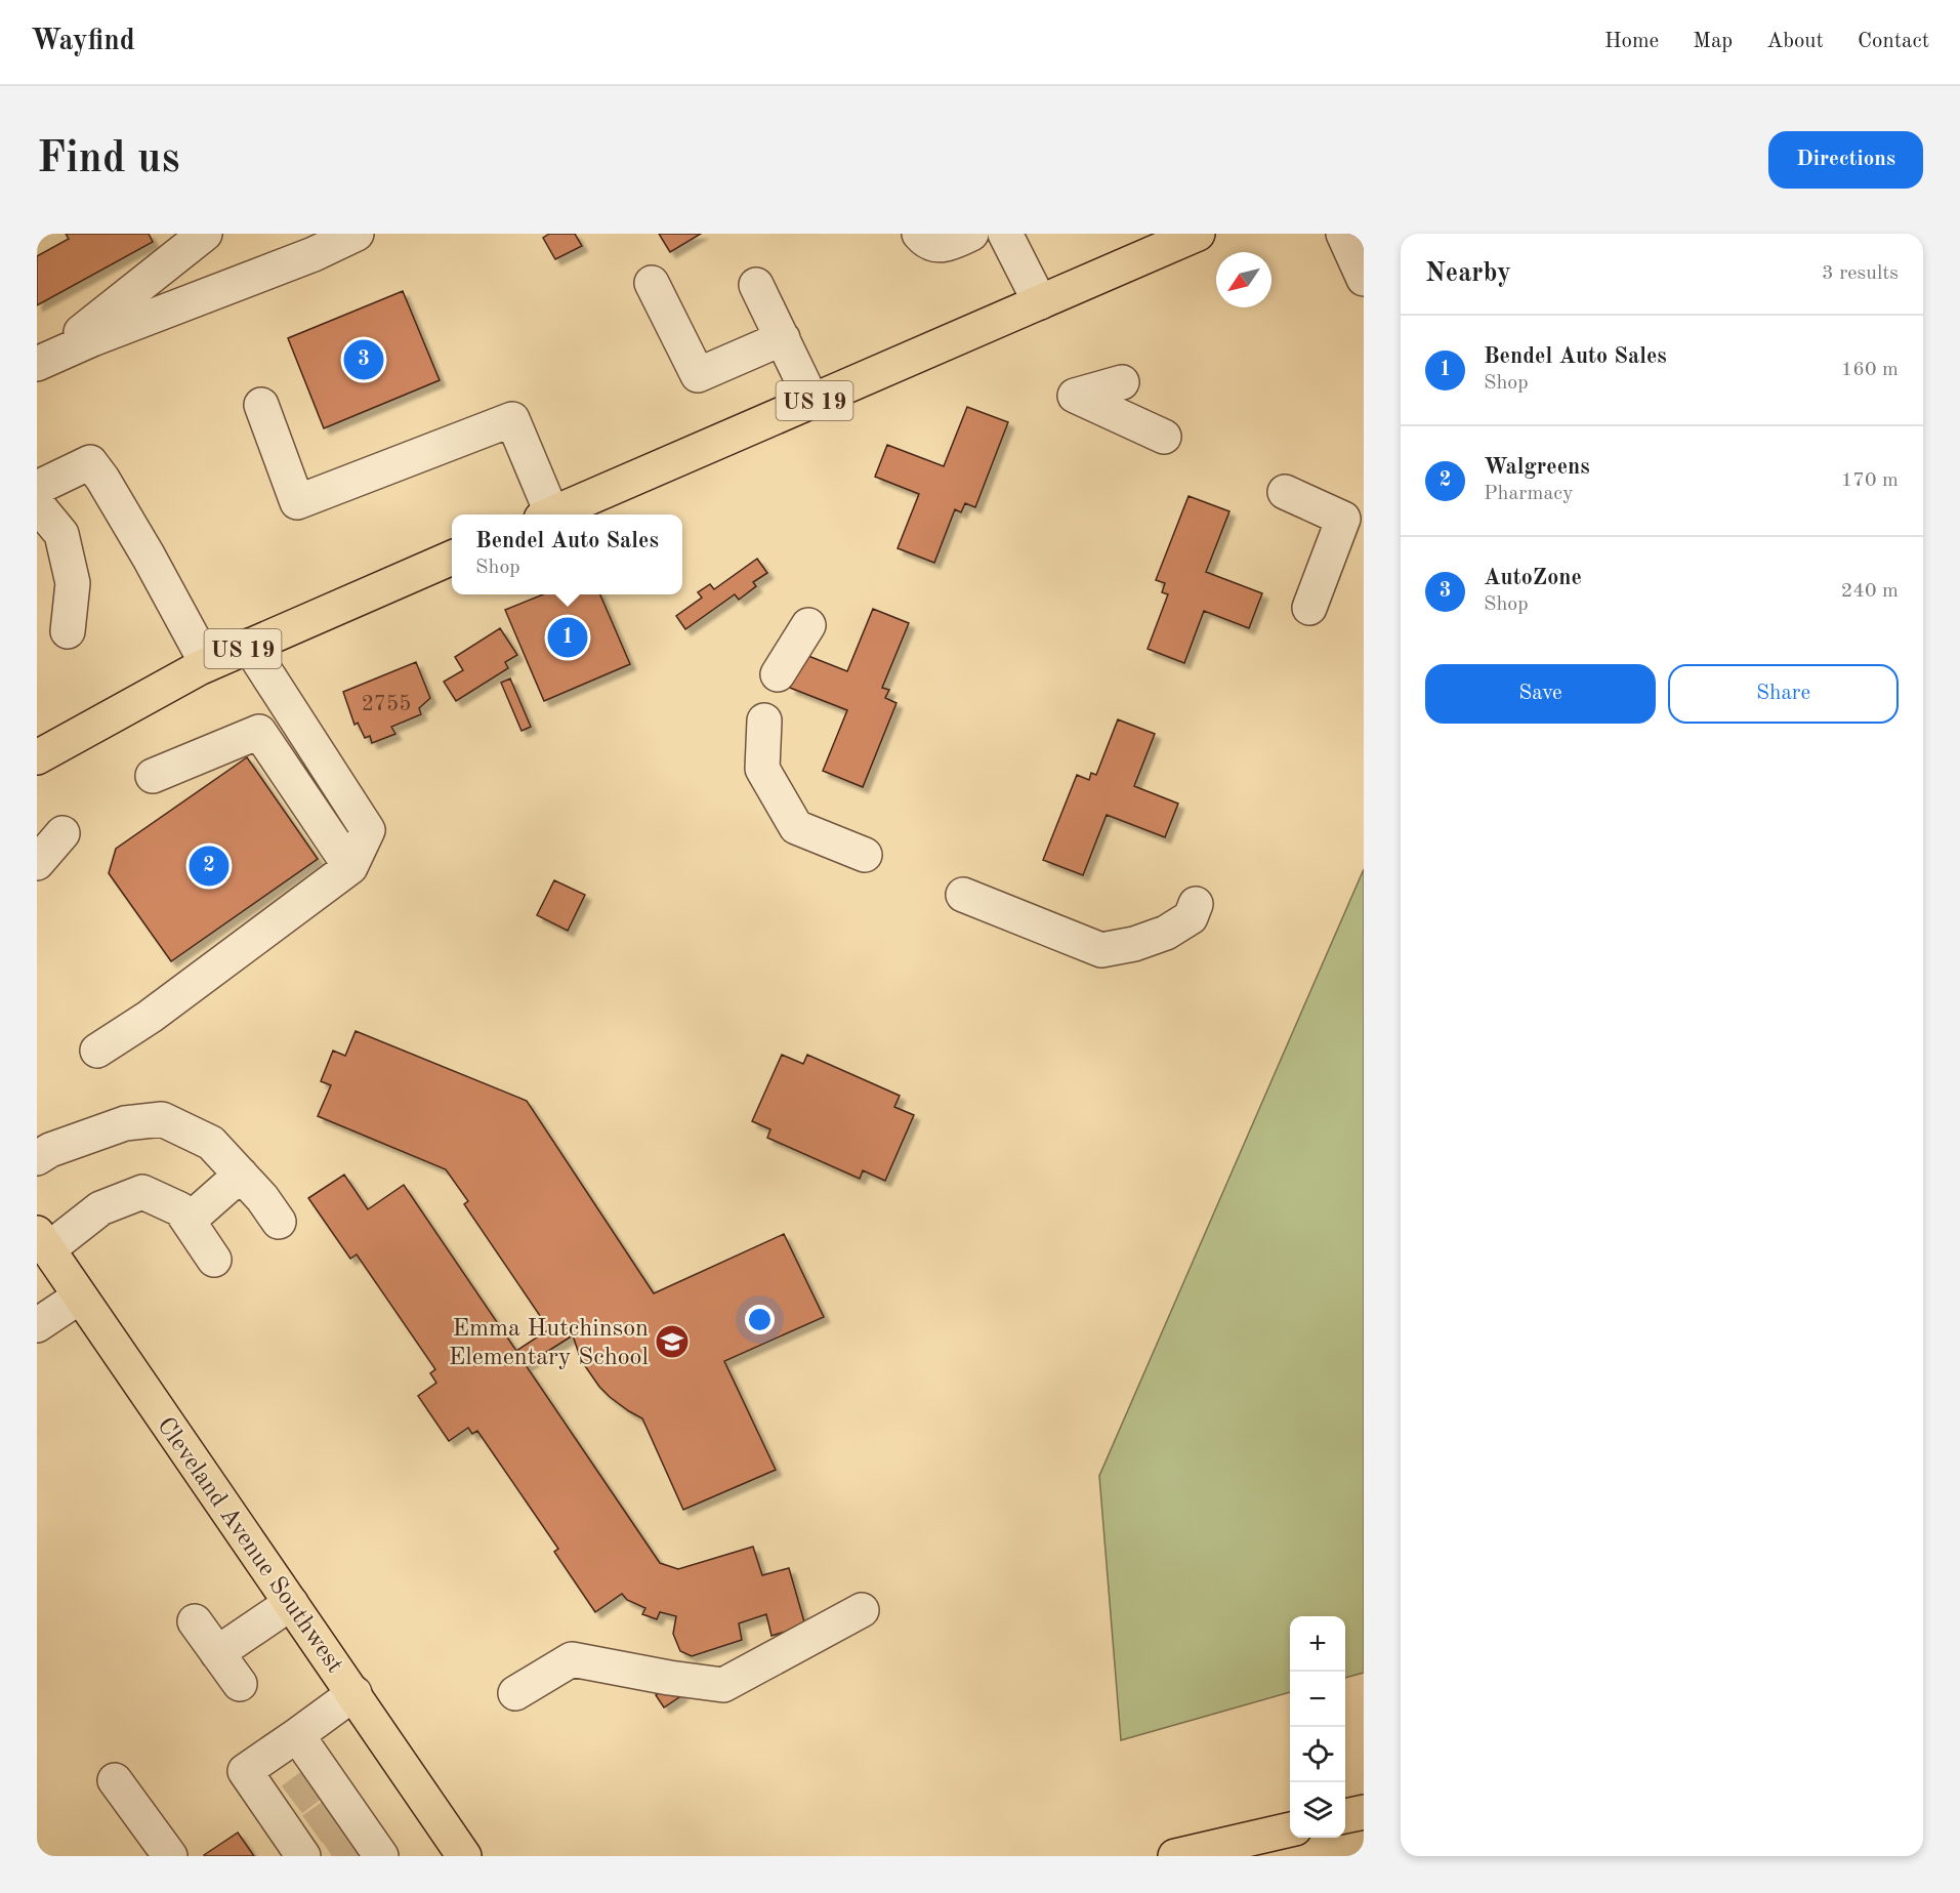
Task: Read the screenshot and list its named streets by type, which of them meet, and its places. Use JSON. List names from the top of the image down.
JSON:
{
  "streets": {
    "main road": ["US 19", "Cleveland Avenue Southwest"]
  },
  "places": {
    "school or university": ["Emma Hutchinson Elementary School"]
  },
  "house_numbers": ["2755"],
  "north": "bottom left",
  "page": {
    "header": "Wayfind",
    "nav": [
      "Home",
      "Map",
      "About",
      "Contact"
    ],
    "buttons": [
      "Directions",
      ["Save", "Share"]
    ],
    "title": "Find us",
    "heading": ["Nearby", "3 results"],
    "list": [
      {
        "mark": "1",
        "name": "Bendel Auto Sales",
        "note": "Shop",
        "value": "160 m"
      },
      {
        "mark": "2",
        "name": "Walgreens",
        "note": "Pharmacy",
        "value": "170 m"
      },
      {
        "mark": "3",
        "name": "AutoZone",
        "note": "Shop",
        "value": "240 m"
      }
    ],
    "pins": ["3", "1", "2"],
    "popup": ["Bendel Auto Sales", "Shop"],
    "map_buttons": ["+", "−"]
  }
}
